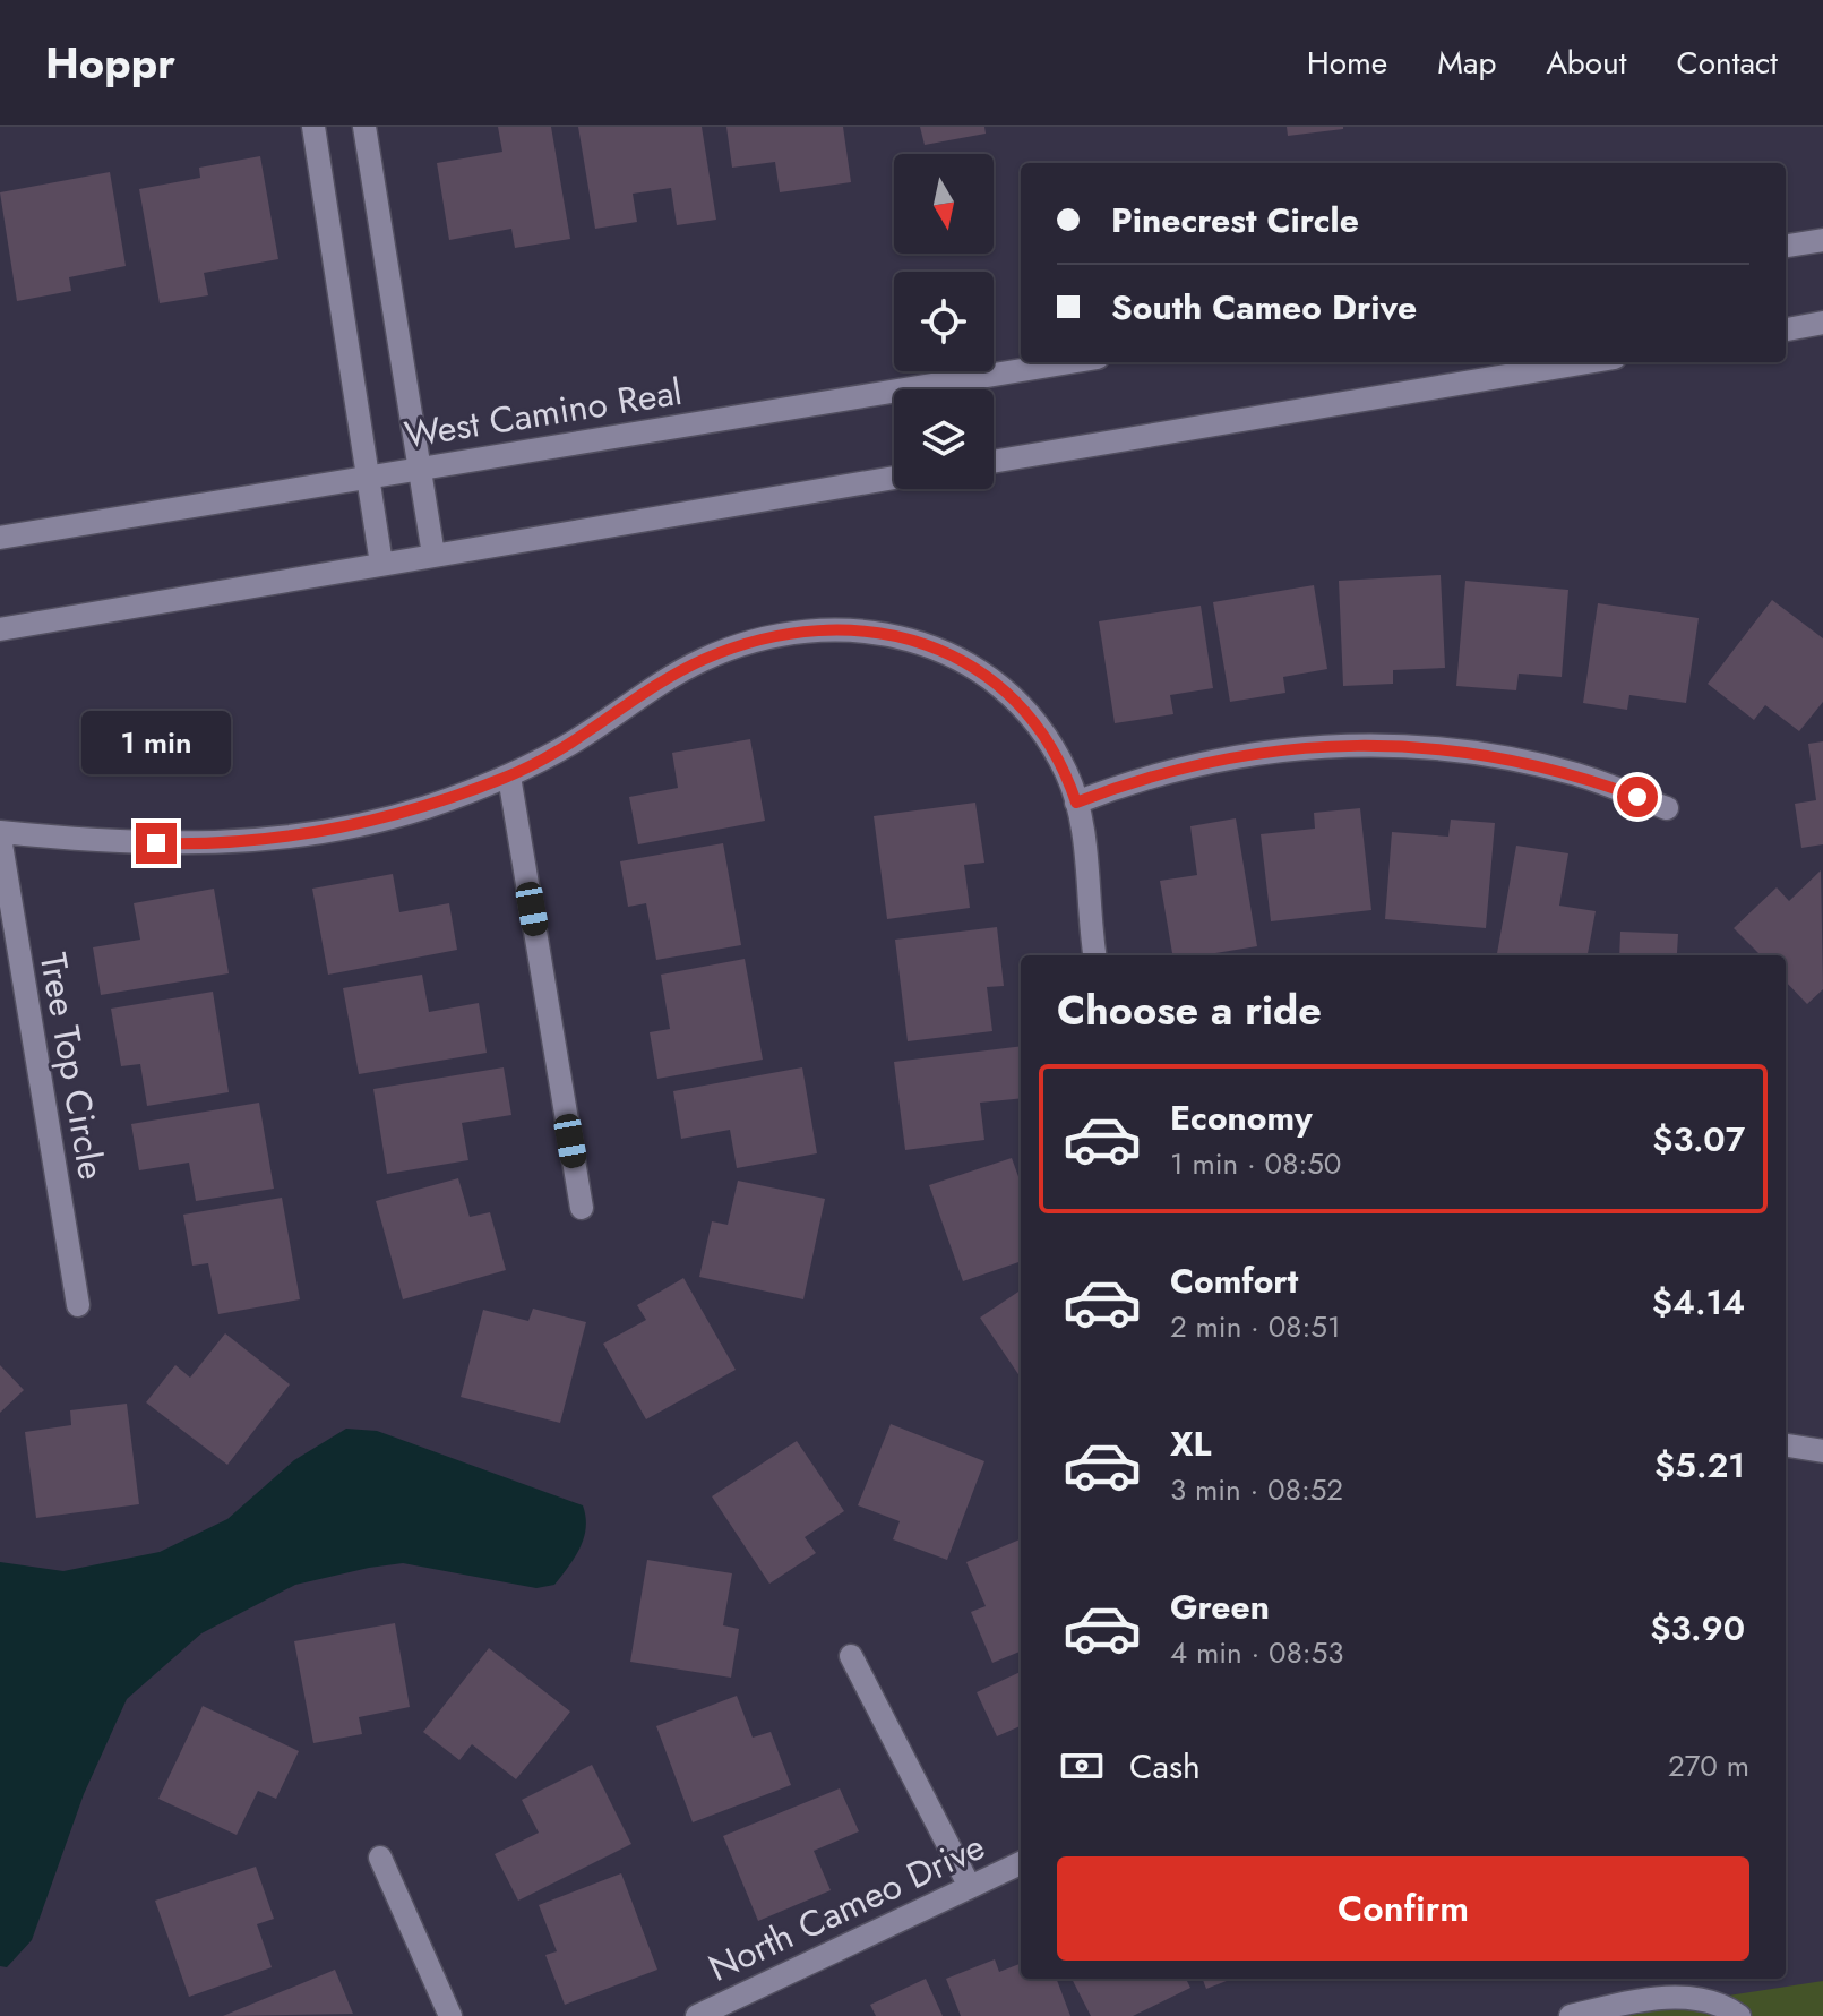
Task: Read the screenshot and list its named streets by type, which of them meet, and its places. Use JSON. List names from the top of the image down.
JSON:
{
  "streets": {
    "street": ["West Camino Real", "Tree Top Circle", "North Cameo Drive"]
  },
  "north": "bottom",
  "page": {
    "header": "Hoppr",
    "nav": [
      "Home",
      "Map",
      "About",
      "Contact"
    ],
    "banner": ["Pinecrest Circle", "South Cameo Drive"],
    "bubble": "1 min",
    "heading": "Choose a ride",
    "list": [
      {
        "name": "Economy",
        "note": "1 min · 08:50",
        "value": "$3.07"
      },
      {
        "name": "Comfort",
        "note": "2 min · 08:51",
        "value": "$4.14"
      },
      {
        "name": "XL",
        "note": "3 min · 08:52",
        "value": "$5.21"
      },
      {
        "name": "Green",
        "note": "4 min · 08:53",
        "value": "$3.90"
      }
    ],
    "pay": ["Cash", "270 m"],
    "buttons": "Confirm"
  }
}
